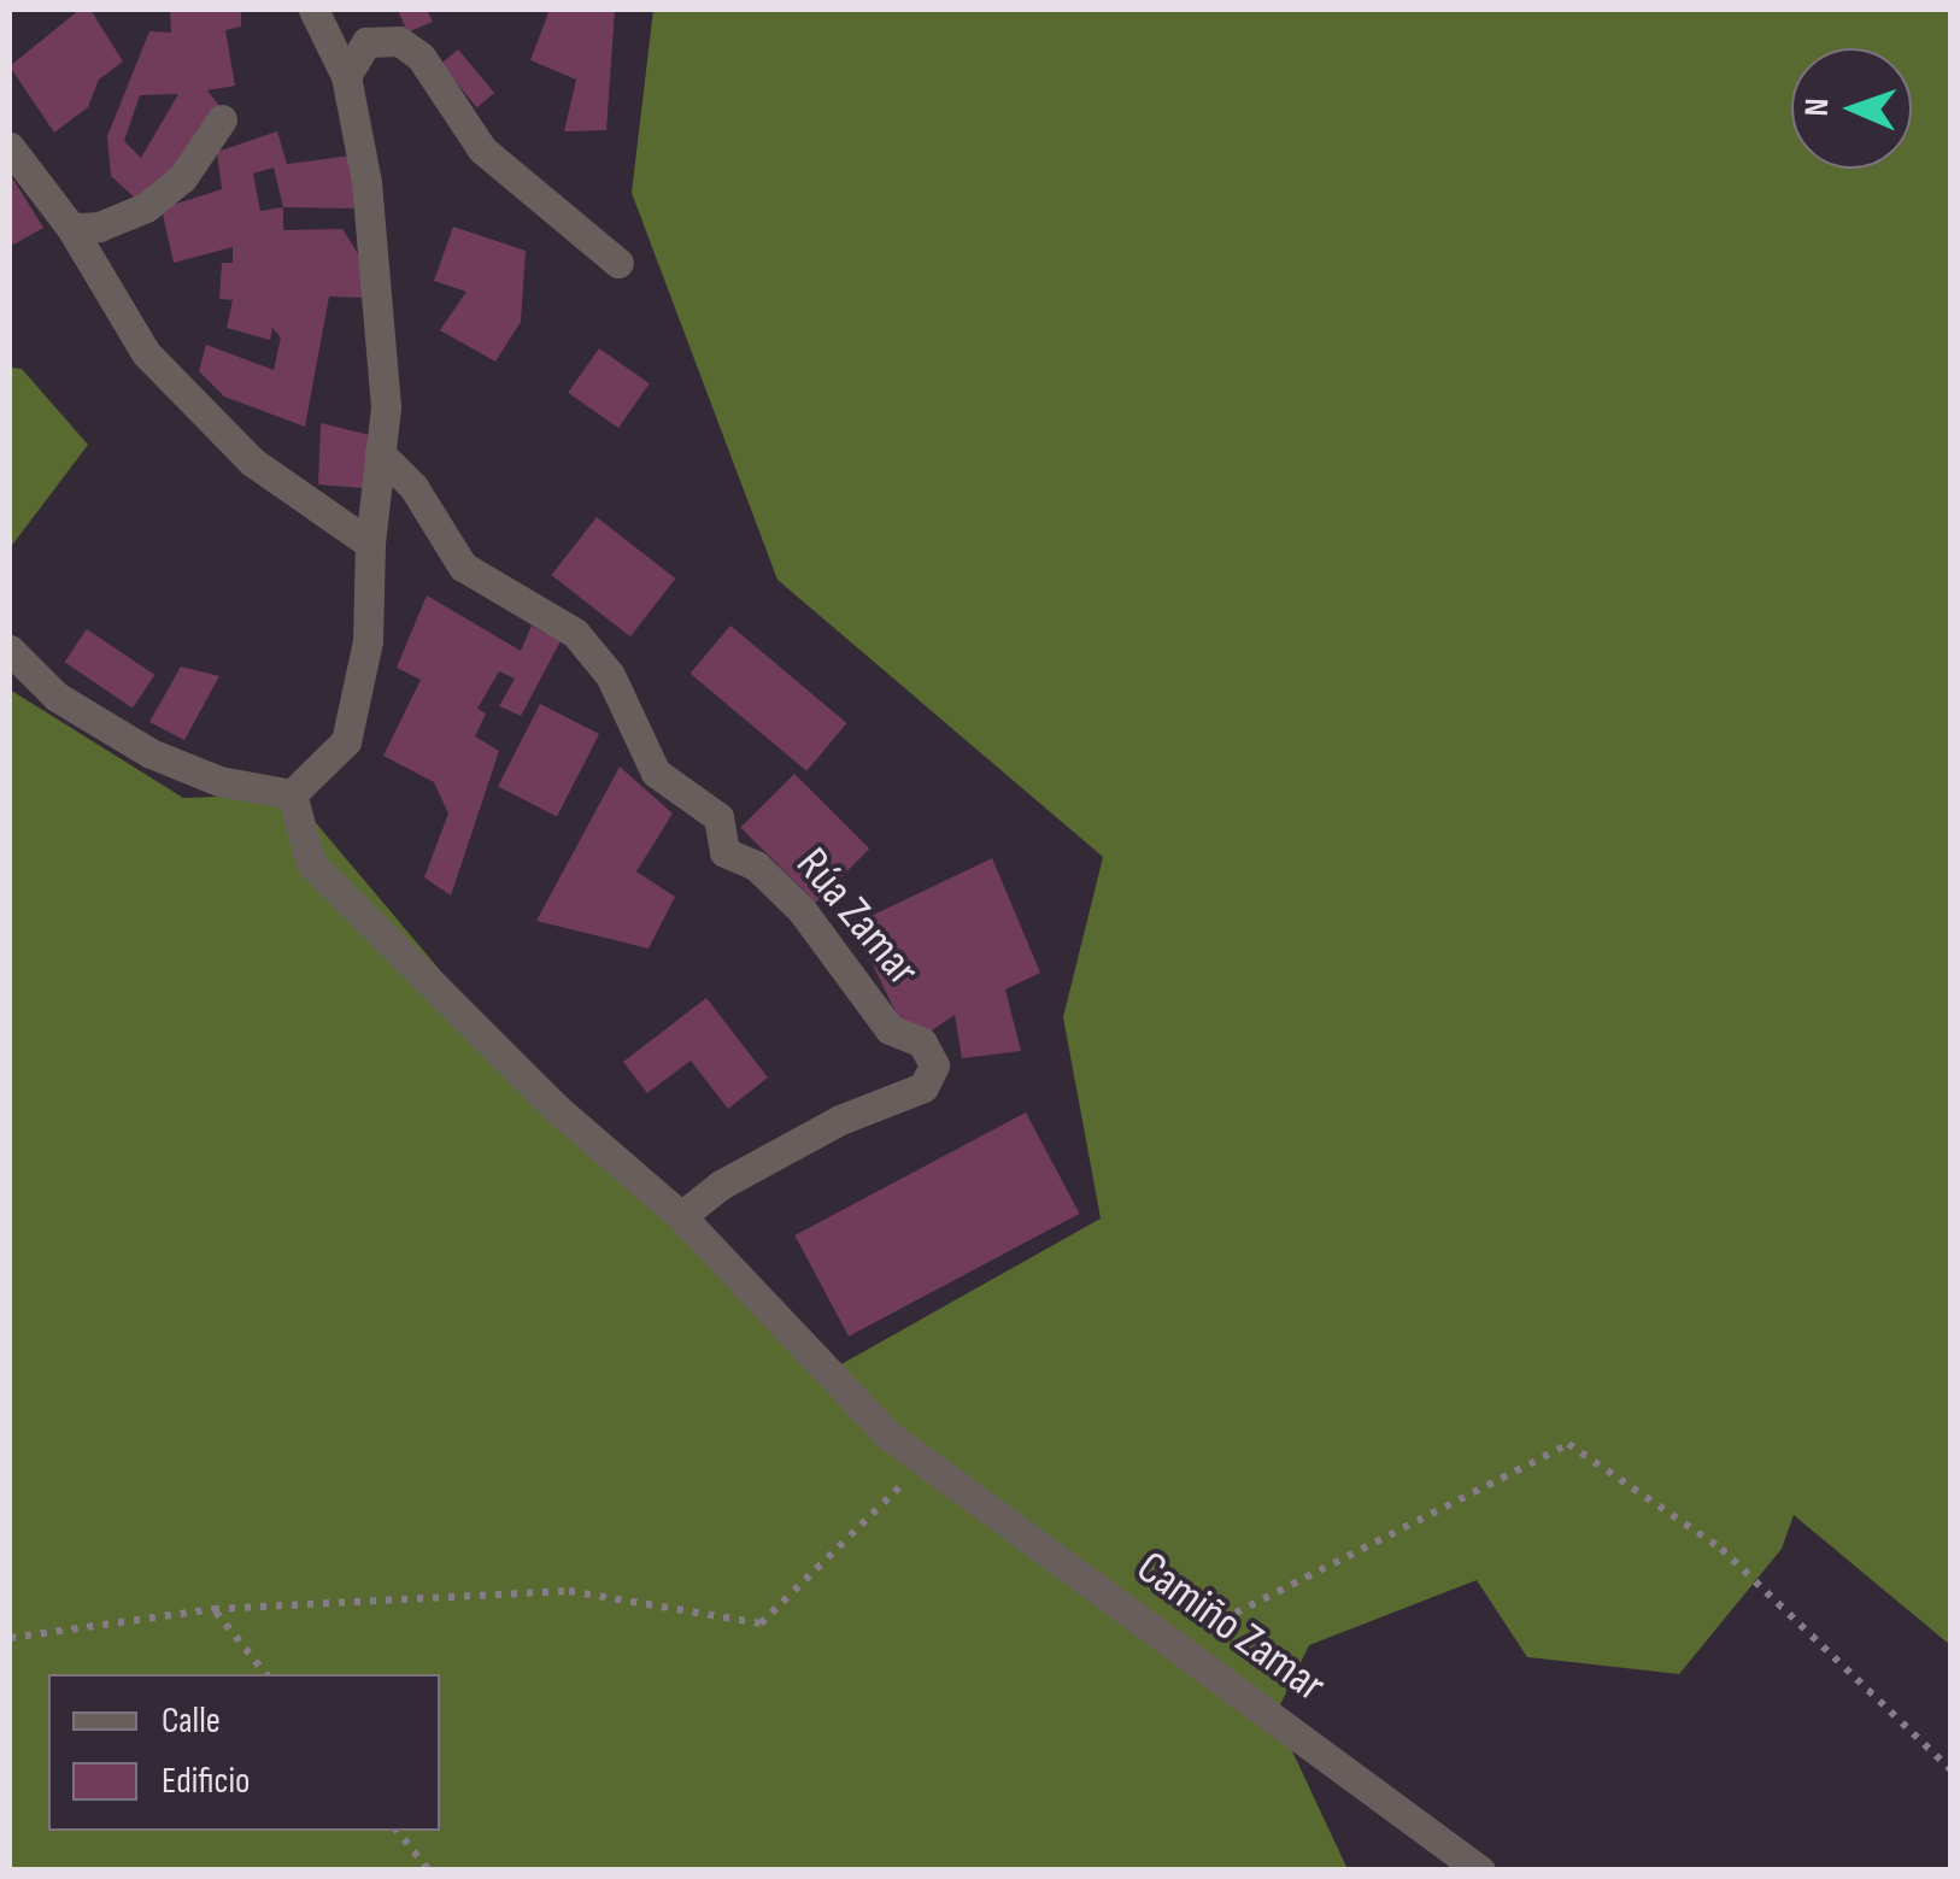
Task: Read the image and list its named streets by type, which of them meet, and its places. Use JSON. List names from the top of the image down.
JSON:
{
  "streets": {
    "street": ["Rúa Zamar", "Camiño Zamar"]
  },
  "legend": ["Calle", "Edificio"],
  "north": "left"
}
